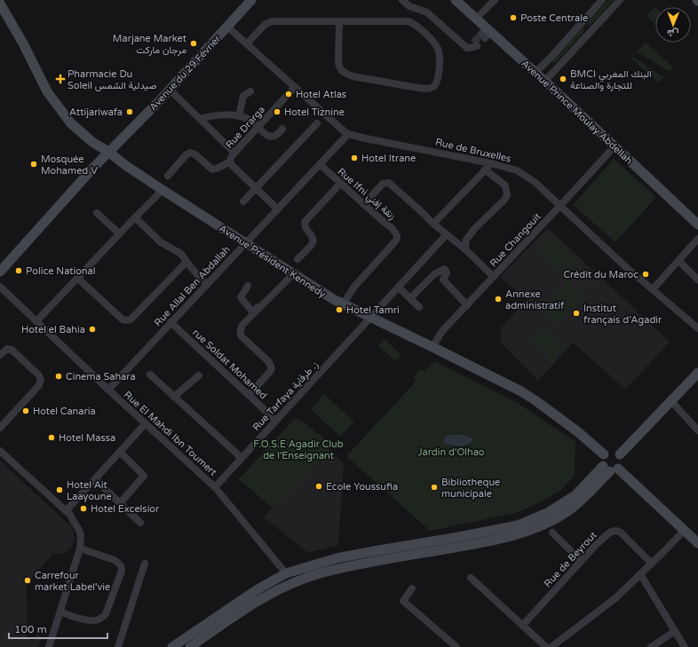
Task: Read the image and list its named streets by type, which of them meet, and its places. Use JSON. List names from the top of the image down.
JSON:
{
  "streets": {
    "street": [
      "Avenue du 29 Février",
      "Avenue Prince Moulay Abdellah",
      "Rue Drarga",
      "Rue de Bruxelles",
      "Rue Ifni زنقة إفني",
      "Rue Changouit",
      "Avenue Président Kennedy",
      "Rue Allal Ben Abdallah",
      "rue Soldat Mohamed",
      "Rue Tarfaya ز. طرفاية",
      "Rue El Mahdi Ibn Toumert",
      "Rue de Beyrout"
    ]
  },
  "crossings": [
    ["Avenue du 29 Février", "Rue de Bruxelles"],
    ["Avenue du 29 Février", "Avenue Président Kennedy"],
    ["Avenue Prince Moulay Abdellah", "Rue Changouit"],
    ["Rue Drarga", "Rue de Bruxelles"],
    ["Rue Drarga", "Rue Allal Ben Abdallah"],
    ["Rue de Bruxelles", "Rue Changouit"],
    ["Rue de Bruxelles", "Rue Allal Ben Abdallah"],
    ["Rue Ifni زنقة إفني", "Avenue Président Kennedy"],
    ["Rue Ifni زنقة إفني", "Rue Allal Ben Abdallah"],
    ["Rue Changouit", "Avenue Président Kennedy"],
    ["Avenue Président Kennedy", "Rue Allal Ben Abdallah"],
    ["Avenue Président Kennedy", "Rue Tarfaya ز. طرفاية"],
    ["Rue Allal Ben Abdallah", "rue Soldat Mohamed"],
    ["Rue Allal Ben Abdallah", "Rue El Mahdi Ibn Toumert"],
    ["rue Soldat Mohamed", "Rue Tarfaya ز. طرفاية"],
    ["Rue Tarfaya ز. طرفاية", "Rue El Mahdi Ibn Toumert"]
  ],
  "parks": ["F.O.S.E Agadir Club de l'Enseignant", "Jardin d'Olhao"],
  "places": {
    "other": [
      "Poste Centrale",
      "Marjane Market مرجان ماركت",
      "BMCI البنك المغربي للتجارة والصناعة",
      "Hotel Atlas",
      "Attijariwafa",
      "Hotel Tiznine",
      "Hotel Itrane",
      "Mosquée Mohamed V",
      "Police National",
      "Crédit du Maroc",
      "Annexe administratif",
      "Hotel Tamri",
      "Institut français d’Agadir",
      "Hotel el Bahia",
      "Cinema Sahara",
      "Hotel Canaria",
      "Hotel Massa",
      "Ecole Youssufia",
      "Bibliotheque municipale",
      "Hotel Ait Laayoune",
      "Hotel Excelsior",
      "Carrefour market Label'vie"
    ],
    "health": ["Pharmacie Du Soleil صيدلية الشمس"]
  },
  "scale_bar": "100 m",
  "north": "bottom"
}
